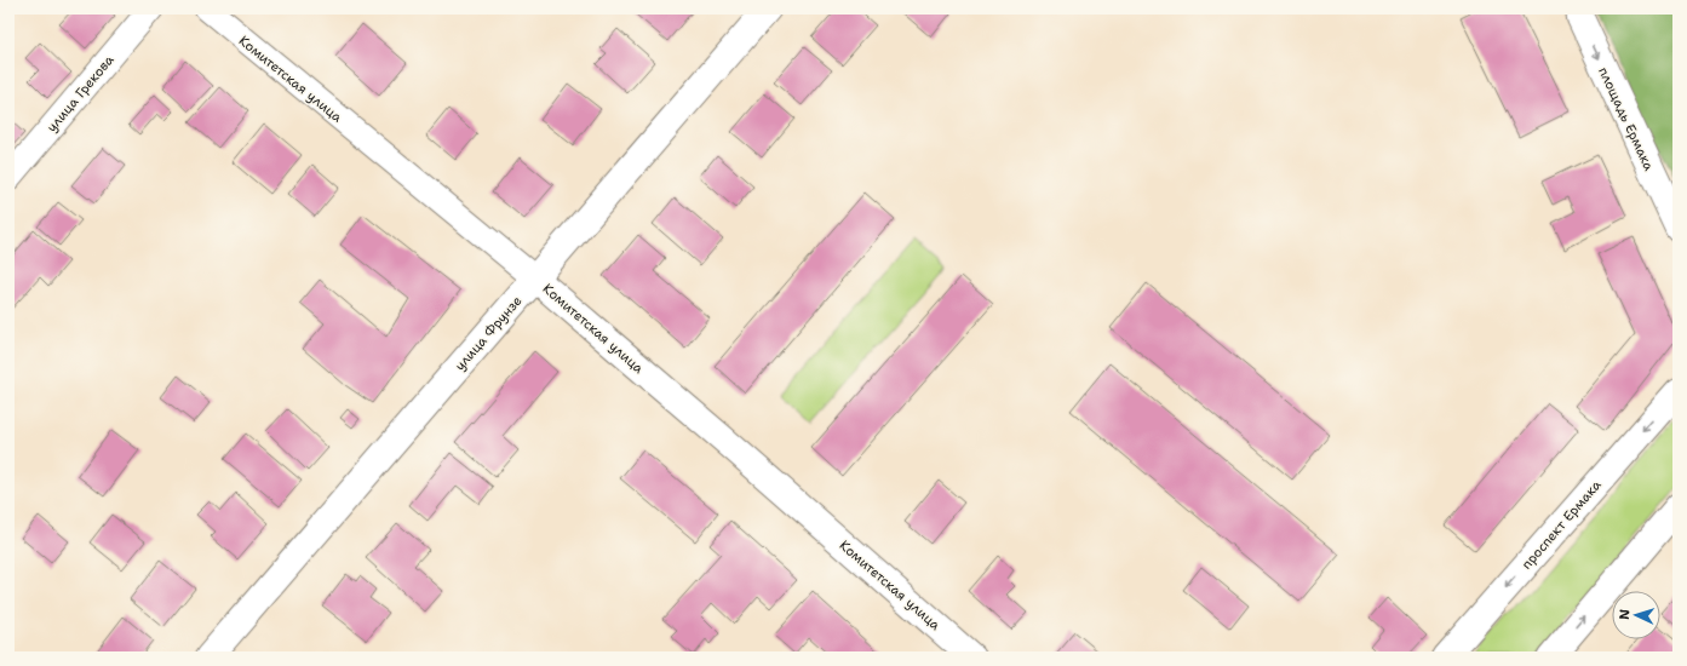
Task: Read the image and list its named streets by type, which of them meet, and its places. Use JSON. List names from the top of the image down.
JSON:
{
  "streets": {
    "street": [
      "Комитетская улица",
      "улица Грекова",
      "площадь Ермака",
      "улица Фрунзе",
      "проспект Ермака"
    ]
  },
  "crossings": [
    ["Комитетская улица", "улица Фрунзе"]
  ],
  "one_way": ["площадь Ермака"],
  "north": "left"
}
